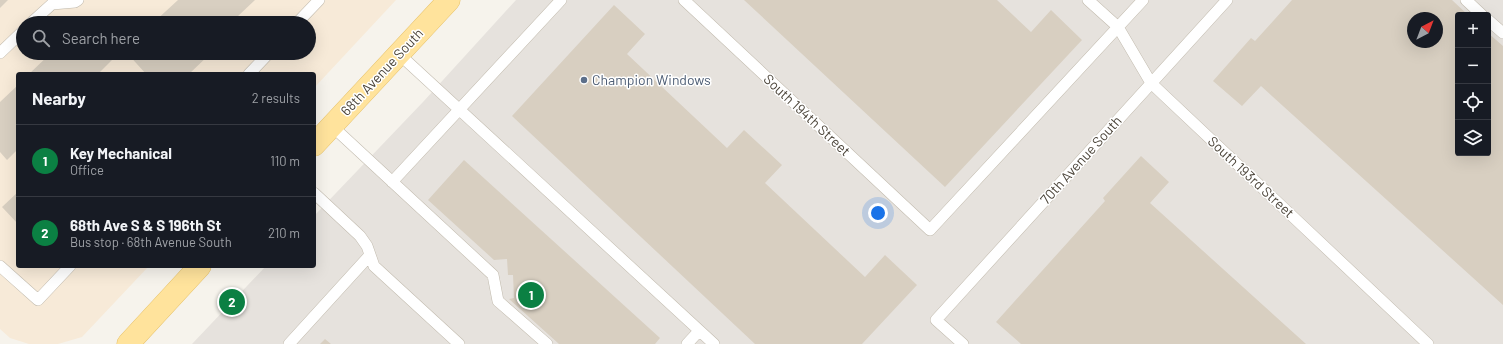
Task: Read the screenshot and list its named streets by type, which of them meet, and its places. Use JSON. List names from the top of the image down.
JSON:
{
  "streets": {
    "main road": ["68th Avenue South"],
    "lane": ["South 194th Street", "70th Avenue South", "South 193rd Street"]
  },
  "crossings": [
    ["South 194th Street", "South 193rd Street"],
    ["70th Avenue South", "South 193rd Street"]
  ],
  "places": ["Champion Windows"],
  "north": "top right",
  "page": {
    "map_buttons": ["+", "−"],
    "search": "Search here",
    "heading": ["Nearby", "2 results"],
    "list": [
      {
        "mark": "1",
        "name": "Key Mechanical",
        "note": "Office",
        "value": "110 m"
      },
      {
        "mark": "2",
        "name": "68th Ave S & S 196th St",
        "note": "Bus stop · 68th Avenue South",
        "value": "210 m"
      }
    ],
    "pins": ["1", "2"]
  }
}
